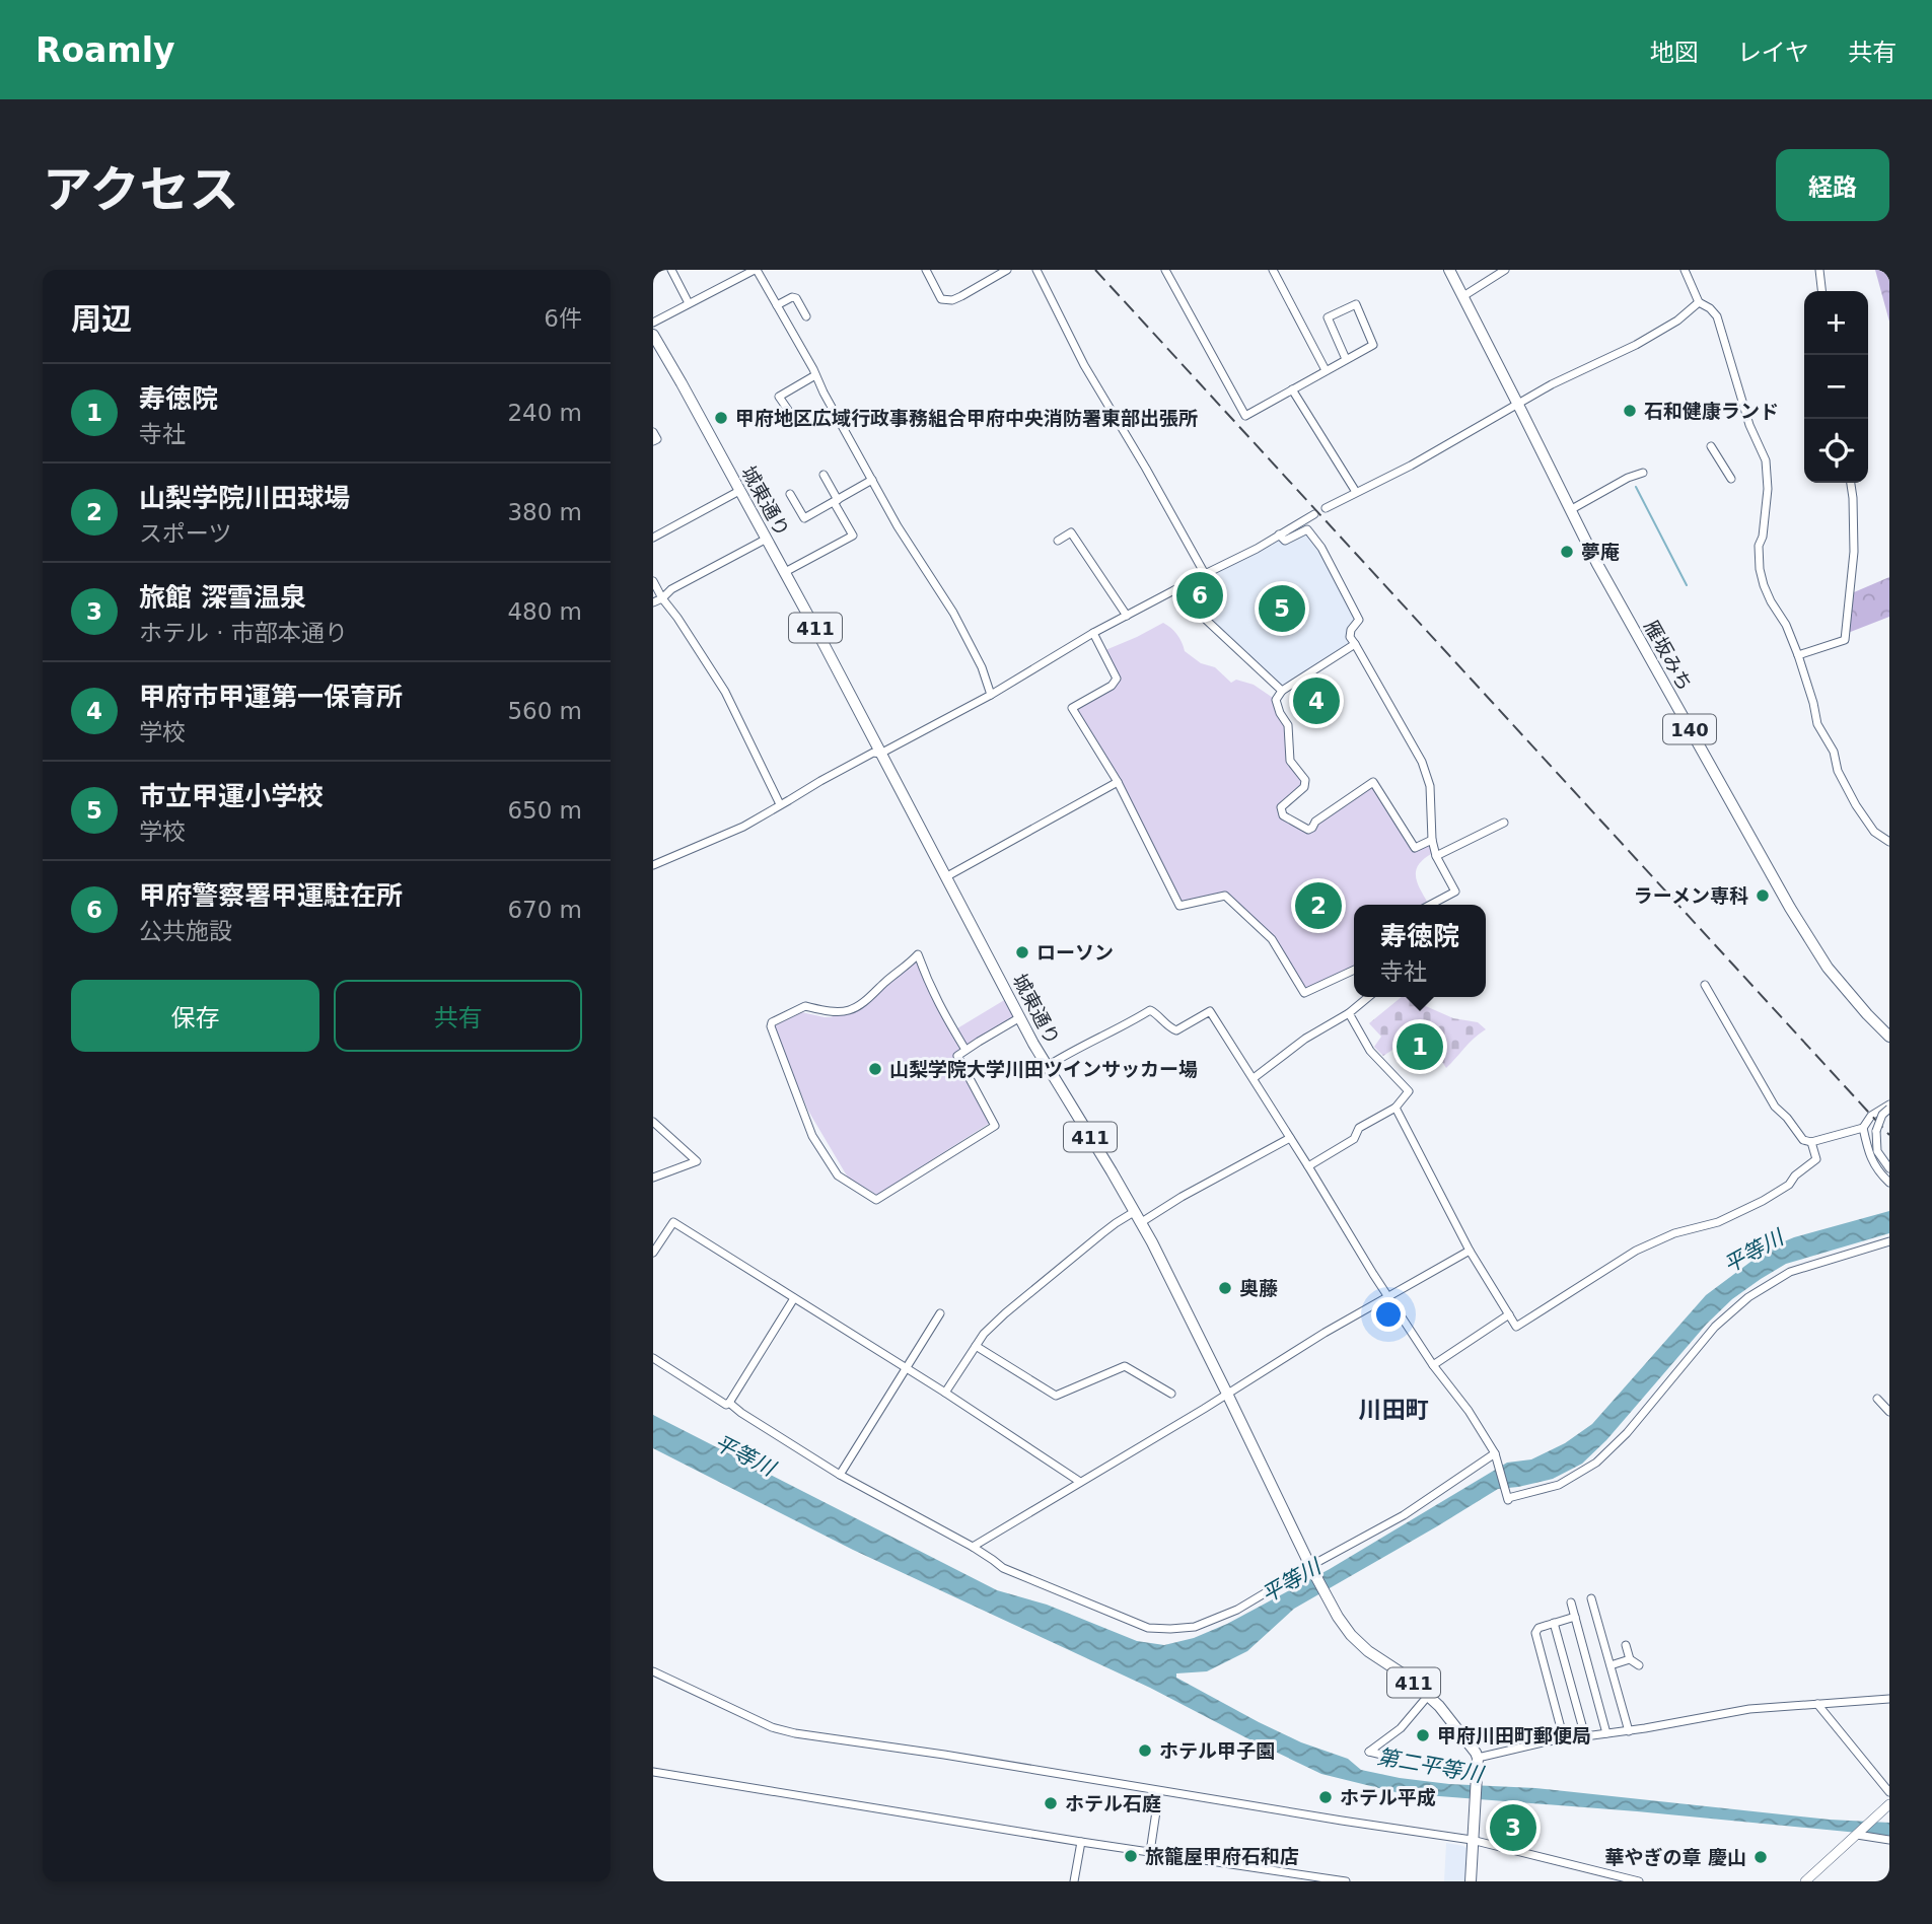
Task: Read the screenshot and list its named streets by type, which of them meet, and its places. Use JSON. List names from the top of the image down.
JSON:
{
  "streets": {
    "highway": [
      "城東通り",
      "411",
      "雁坂みち",
      "140"
    ]
  },
  "districts": ["川田町"],
  "water": ["平等川", "第二平等川"],
  "places": [
    "石和健康ランド",
    "甲府地区広域行政事務組合甲府中央消防署東部出張所",
    "夢庵",
    "ラーメン専科",
    "ローソン",
    "山梨学院大学川田ツインサッカー場",
    "奥藤",
    "甲府川田町郵便局",
    "ホテル甲子園",
    "ホテル平成",
    "ホテル石庭",
    "旅籠屋甲府石和店",
    "華やぎの章 慶山"
  ],
  "page": {
    "header": "Roamly",
    "nav": ["地図", "レイヤ", "共有"],
    "title": "アクセス",
    "buttons": [
      "経路",
      ["保存", "共有"]
    ],
    "heading": ["周辺", "6件"],
    "map_buttons": ["+", "−"],
    "list": [
      {
        "mark": "1",
        "name": "寿徳院",
        "note": "寺社",
        "value": "240 m"
      },
      {
        "mark": "2",
        "name": "山梨学院川田球場",
        "note": "スポーツ",
        "value": "380 m"
      },
      {
        "mark": "3",
        "name": "旅館 深雪温泉",
        "note": "ホテル · 市部本通り",
        "value": "480 m"
      },
      {
        "mark": "4",
        "name": "甲府市甲運第一保育所",
        "note": "学校",
        "value": "560 m"
      },
      {
        "mark": "5",
        "name": "市立甲運小学校",
        "note": "学校",
        "value": "650 m"
      },
      {
        "mark": "6",
        "name": "甲府警察署甲運駐在所",
        "note": "公共施設",
        "value": "670 m"
      }
    ],
    "pins": [
      "6",
      "5",
      "4",
      "2",
      "1",
      "3"
    ],
    "popup": ["寿徳院", "寺社"]
  }
}
